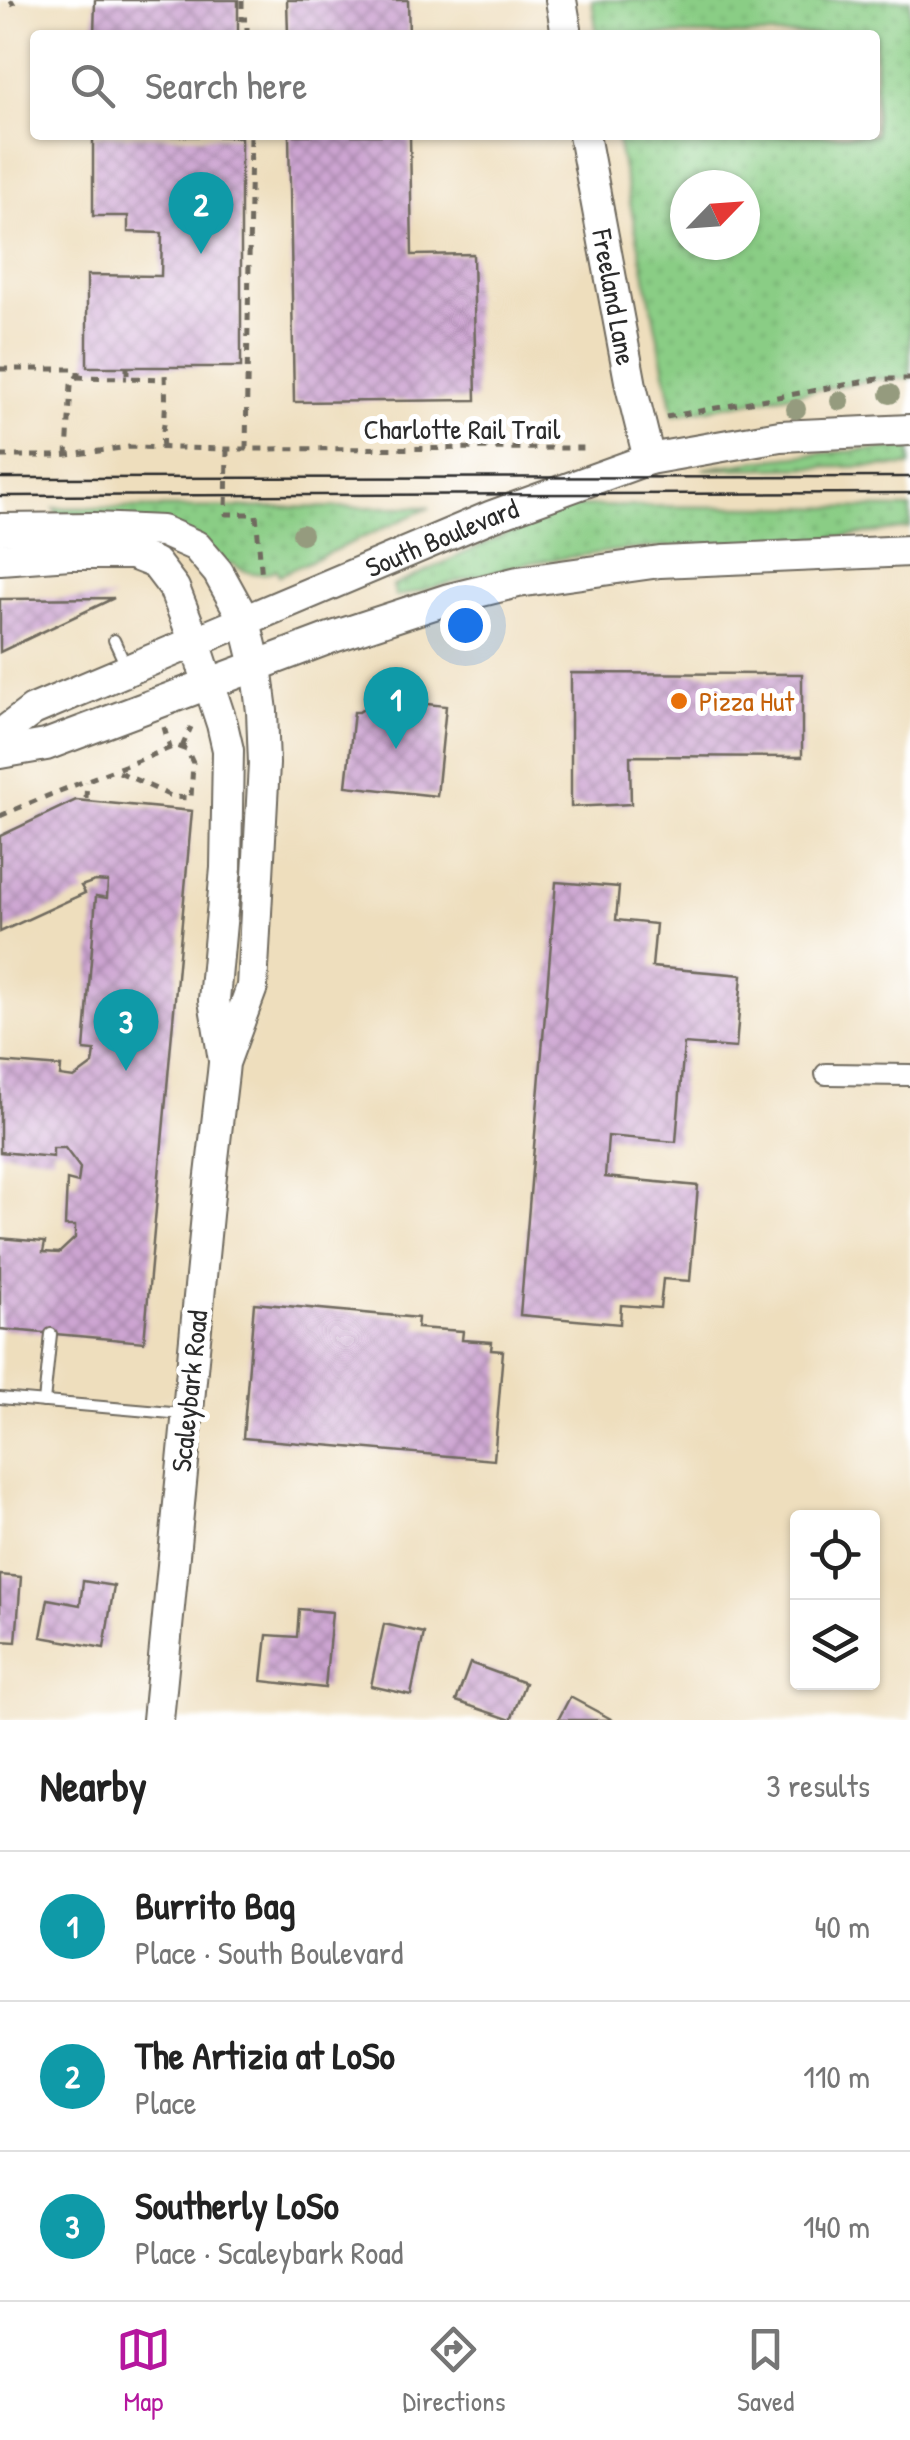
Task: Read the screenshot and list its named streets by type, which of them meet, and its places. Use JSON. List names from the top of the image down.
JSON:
{
  "streets": {
    "street": ["Freeland Lane", "South Boulevard", "Scaleybark Road"],
    "path": ["Charlotte Rail Trail"]
  },
  "crossings": [
    ["Freeland Lane", "South Boulevard"],
    ["South Boulevard", "Scaleybark Road"]
  ],
  "places": ["Pizza Hut"],
  "north": "top right",
  "page": {
    "search": "Search here",
    "pins": ["2", "1", "3"],
    "heading": ["Nearby", "3 results"],
    "list": [
      {
        "mark": "1",
        "name": "Burrito Bag",
        "note": "Place · South Boulevard",
        "value": "40 m"
      },
      {
        "mark": "2",
        "name": "The Artizia at LoSo",
        "note": "Place",
        "value": "110 m"
      },
      {
        "mark": "3",
        "name": "Southerly LoSo",
        "note": "Place · Scaleybark Road",
        "value": "140 m"
      }
    ],
    "nav": ["Map", "Directions", "Saved"]
  }
}
